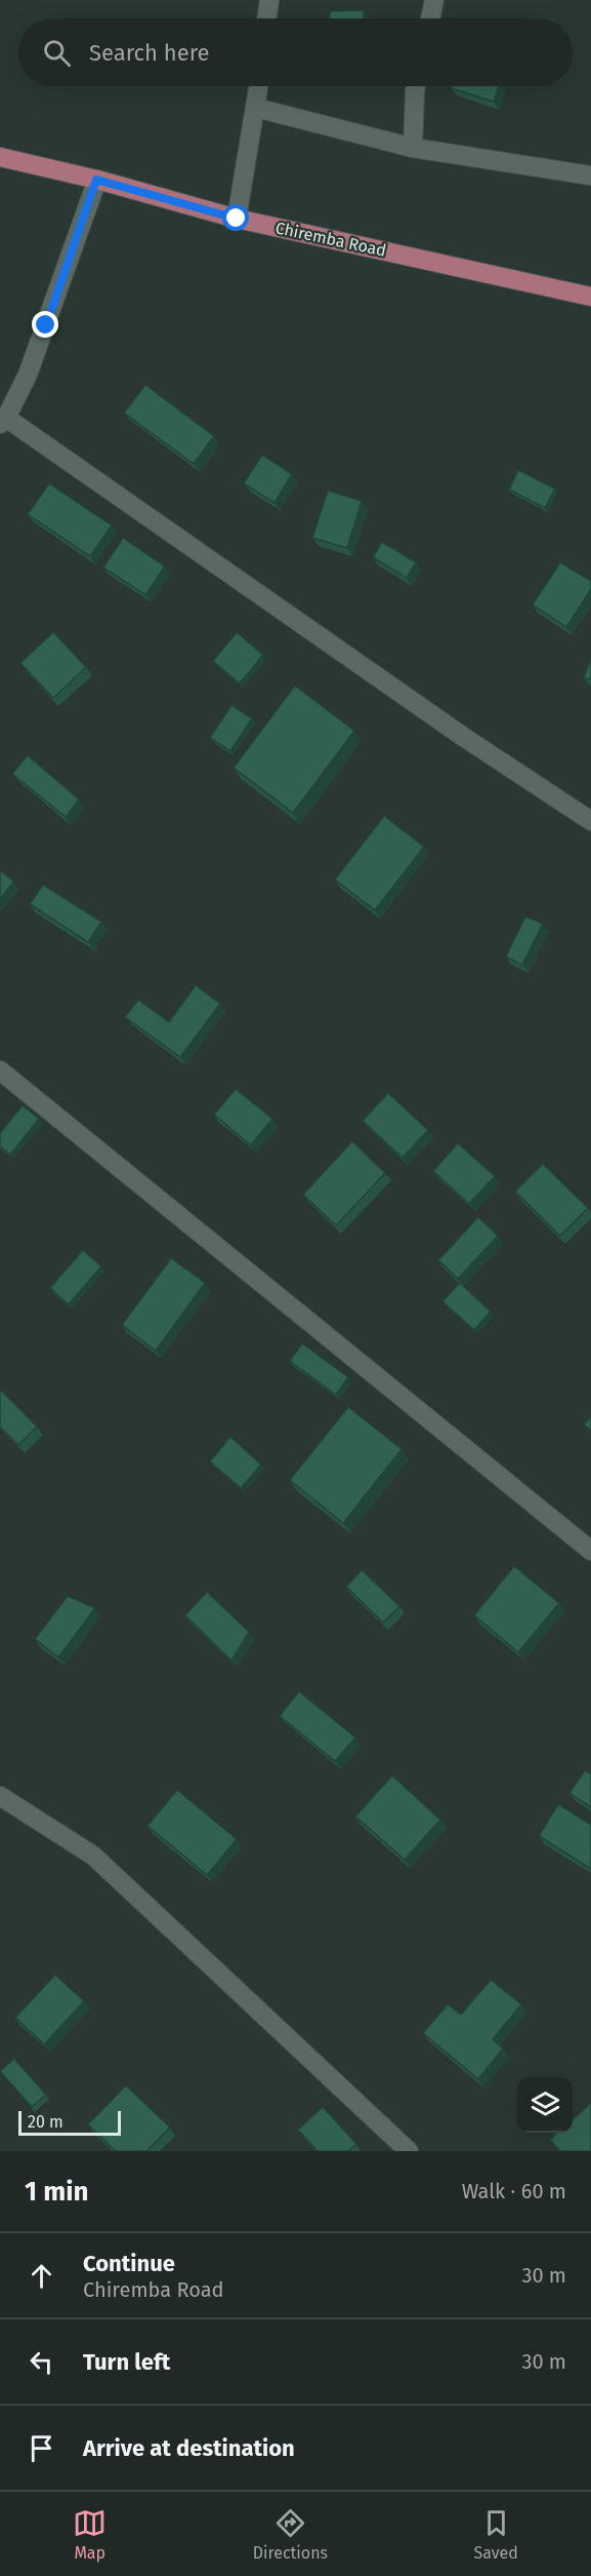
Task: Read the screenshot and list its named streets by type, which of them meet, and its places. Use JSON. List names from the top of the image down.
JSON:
{
  "streets": {
    "main road": ["Chiremba Road"]
  },
  "scale_bar": "20 m",
  "page": {
    "search": "Search here",
    "scale": "20 m",
    "heading": ["1 min", "Walk · 60 m"],
    "list": [
      ["Continue", "Chiremba Road", "30 m"],
      ["Turn left", "30 m"],
      "Arrive at destination"
    ],
    "nav": ["Map", "Directions", "Saved"]
  }
}
